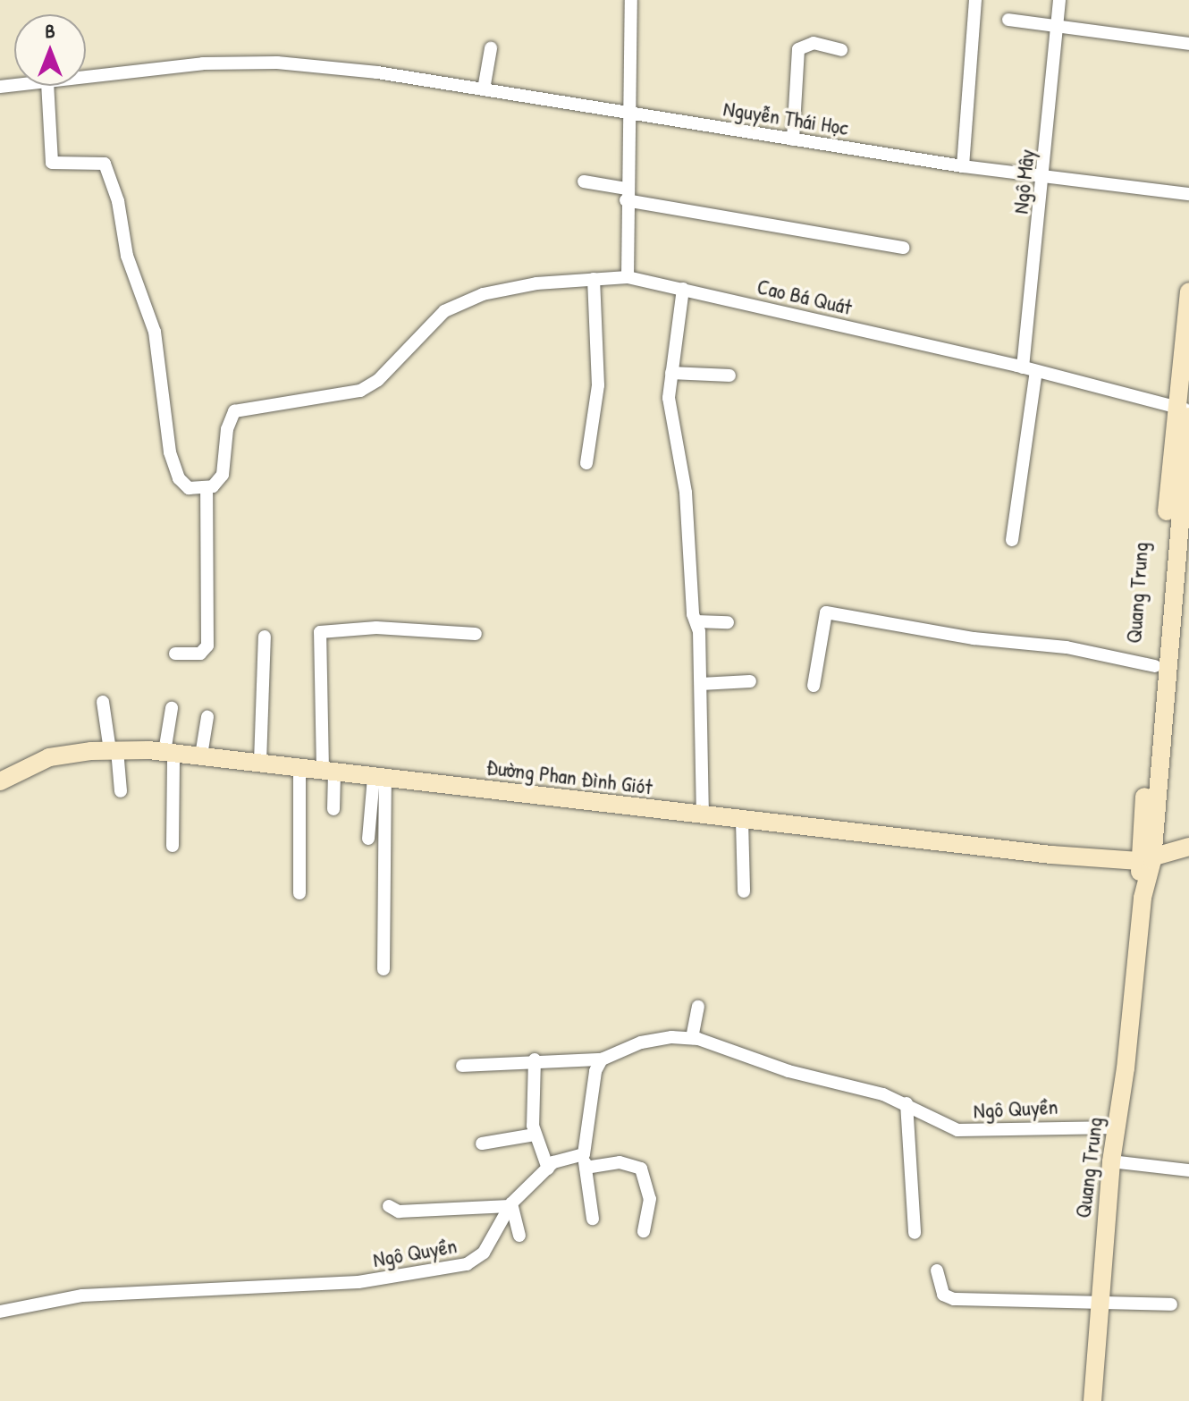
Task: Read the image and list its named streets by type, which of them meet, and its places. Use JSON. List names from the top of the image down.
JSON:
{
  "streets": {
    "main road": ["Quang Trung", "Đường Phan Đình Giót"],
    "street": [
      "Nguyễn Thái Học",
      "Ngô Mây",
      "Cao Bá Quát",
      "Ngô Quyền"
    ]
  },
  "crossings": [
    ["Nguyễn Thái Học", "Ngô Mây"],
    ["Ngô Mây", "Cao Bá Quát"],
    ["Cao Bá Quát", "Quang Trung"],
    ["Quang Trung", "Đường Phan Đình Giót"],
    ["Quang Trung", "Ngô Quyền"]
  ],
  "north": "top"
}
